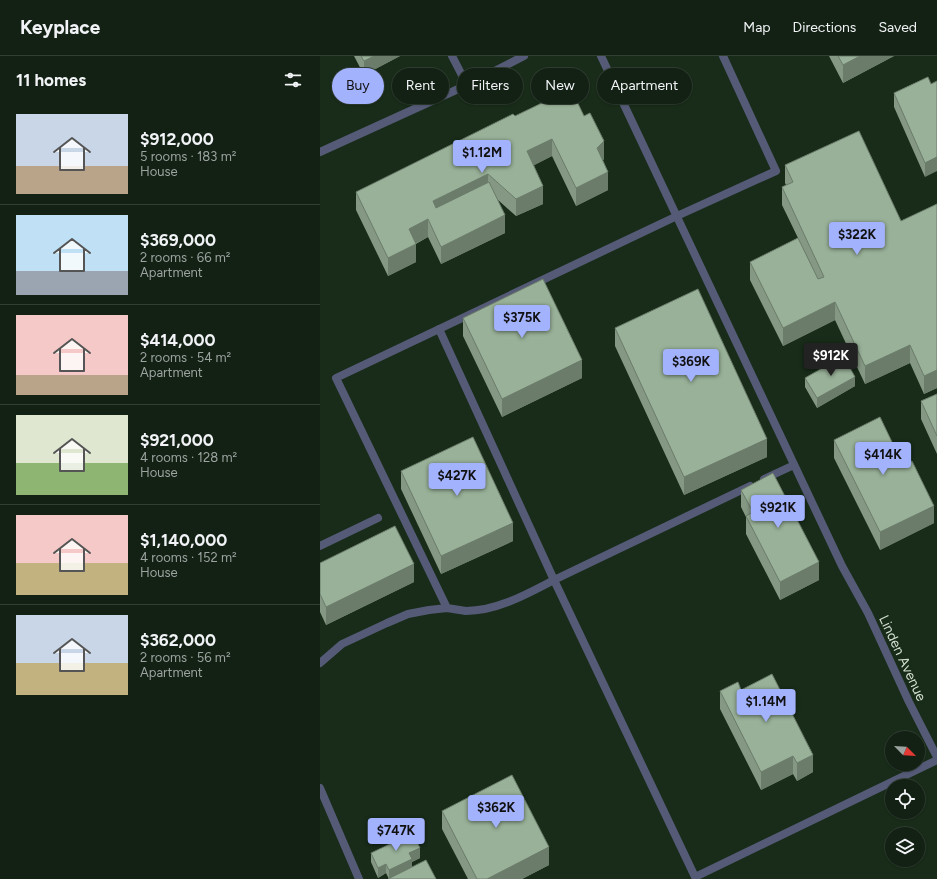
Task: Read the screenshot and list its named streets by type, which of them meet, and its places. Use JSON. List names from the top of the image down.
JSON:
{
  "streets": {
    "lane": ["Linden Avenue"]
  },
  "north": "bottom right",
  "page": {
    "header": "Keyplace",
    "nav": ["Map", "Directions", "Saved"],
    "heading": "11 homes",
    "chip": [
      "Buy",
      "Rent",
      "Filters",
      "New",
      "Apartment"
    ],
    "list": [
      {
        "name": "$912,000",
        "note": "5 rooms · 183 m² · House"
      },
      {
        "name": "$369,000",
        "note": "2 rooms · 66 m² · Apartment"
      },
      {
        "name": "$414,000",
        "note": "2 rooms · 54 m² · Apartment"
      },
      {
        "name": "$921,000",
        "note": "4 rooms · 128 m² · House"
      },
      {
        "name": "$1,140,000",
        "note": "4 rooms · 152 m² · House"
      },
      {
        "name": "$362,000",
        "note": "2 rooms · 56 m² · Apartment"
      }
    ],
    "price": [
      "$1.12M",
      "$322K",
      "$375K",
      "$912K",
      "$369K",
      "$414K",
      "$427K",
      "$921K",
      "$1.14M",
      "$362K",
      "$747K"
    ]
  }
}
